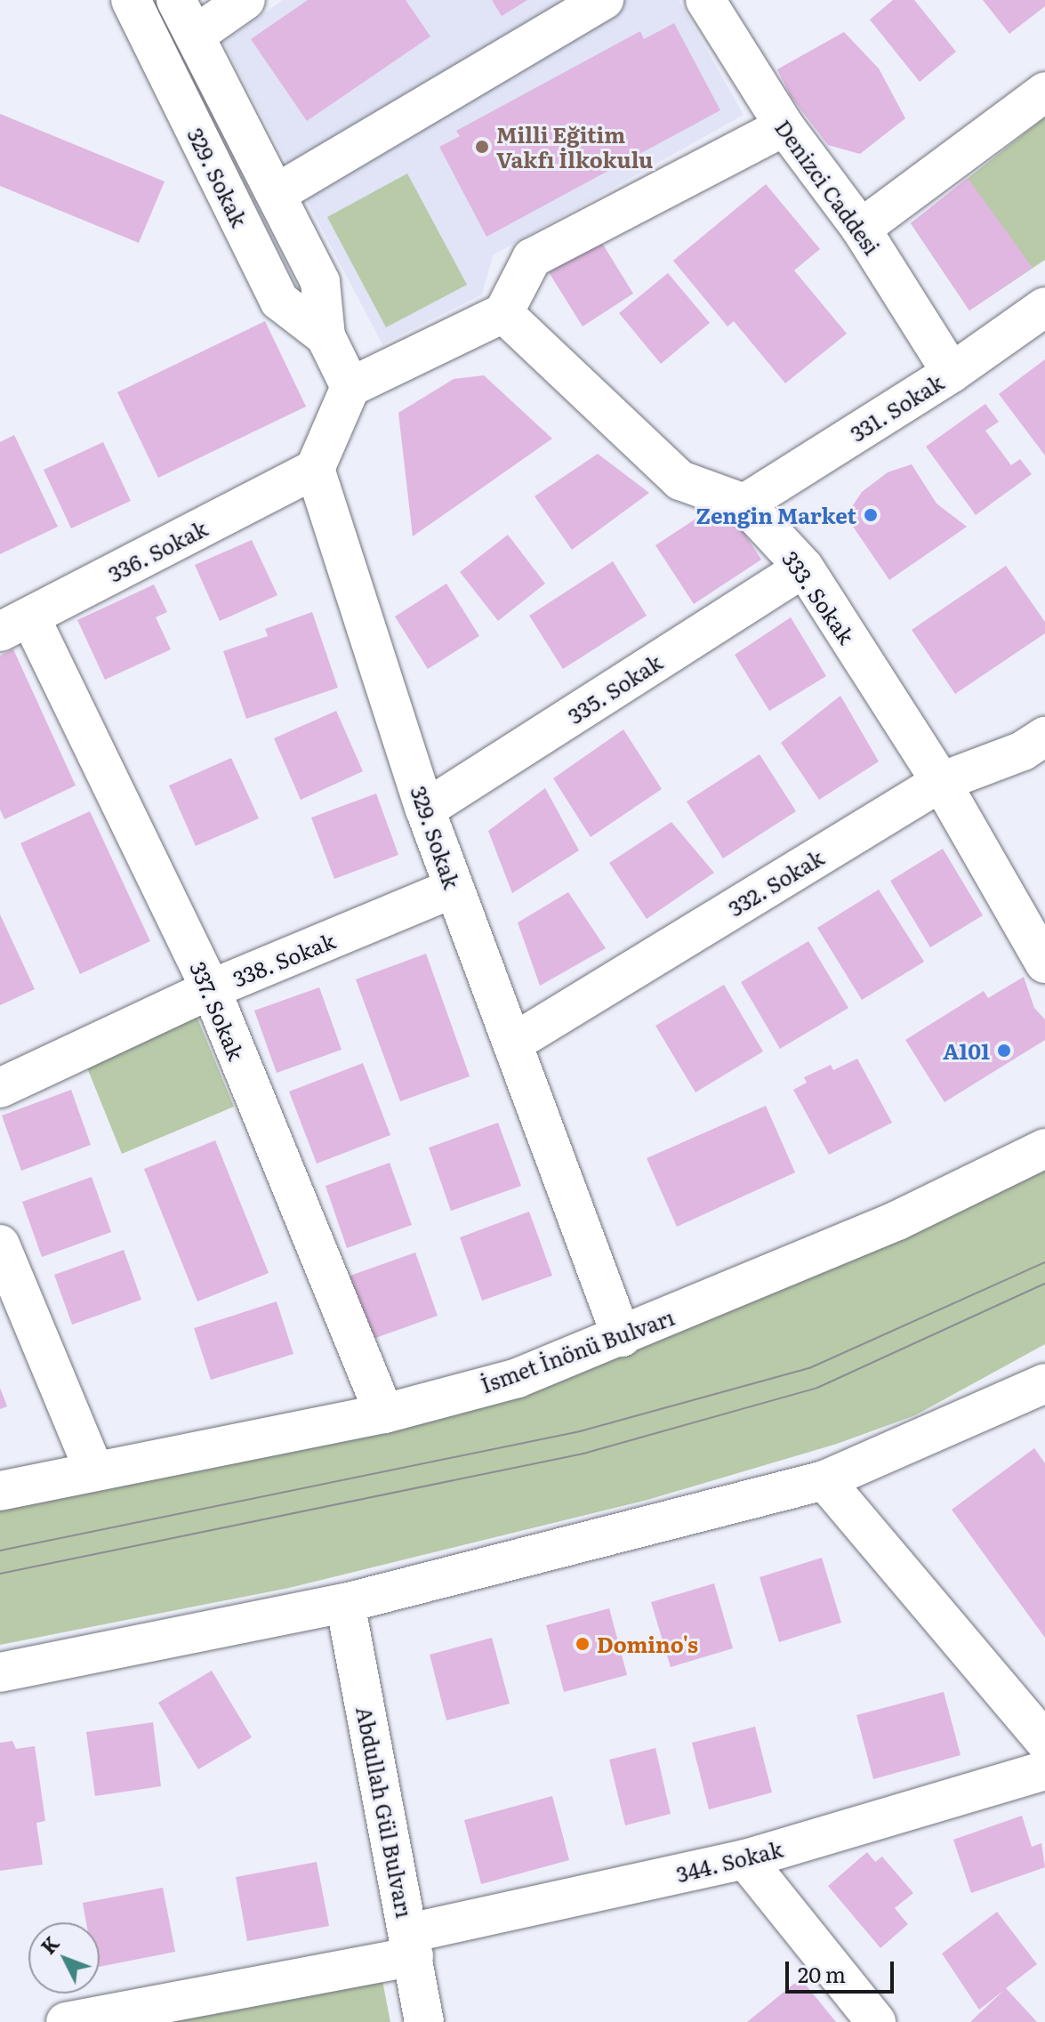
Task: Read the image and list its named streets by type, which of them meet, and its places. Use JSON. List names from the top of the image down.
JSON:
{
  "streets": {
    "street": [
      "329. Sokak",
      "Denizci Caddesi",
      "331. Sokak",
      "336. Sokak",
      "333. Sokak",
      "335. Sokak",
      "332. Sokak",
      "338. Sokak",
      "337. Sokak",
      "İsmet İnönü Bulvarı",
      "Abdullah Gül Bulvarı",
      "344. Sokak"
    ]
  },
  "crossings": [
    ["329. Sokak", "336. Sokak"],
    ["329. Sokak", "335. Sokak"],
    ["329. Sokak", "332. Sokak"],
    ["329. Sokak", "338. Sokak"],
    ["329. Sokak", "İsmet İnönü Bulvarı"],
    ["Denizci Caddesi", "331. Sokak"],
    ["331. Sokak", "333. Sokak"],
    ["336. Sokak", "337. Sokak"],
    ["333. Sokak", "335. Sokak"],
    ["333. Sokak", "332. Sokak"],
    ["338. Sokak", "337. Sokak"],
    ["337. Sokak", "İsmet İnönü Bulvarı"],
    ["Abdullah Gül Bulvarı", "344. Sokak"]
  ],
  "places": [
    "Milli Eğitim Vakfı İlkokulu",
    "Zengin Market",
    "A101",
    "Domino's"
  ],
  "scale_bar": "20 m",
  "north": "top left"
}
